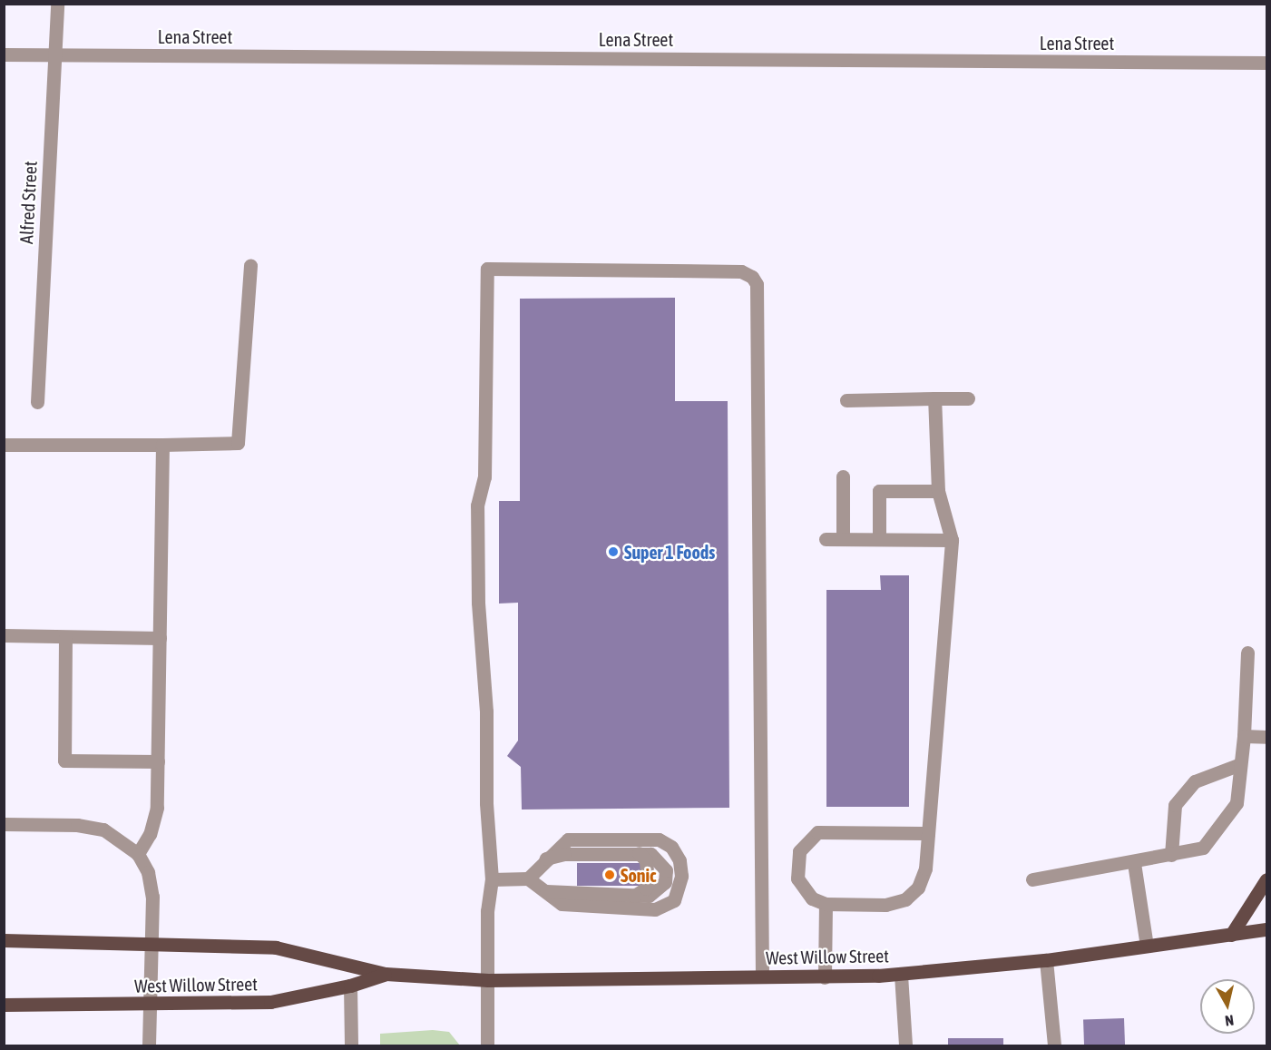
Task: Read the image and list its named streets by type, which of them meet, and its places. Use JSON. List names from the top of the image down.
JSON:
{
  "streets": {
    "main road": ["West Willow Street"],
    "street": ["Lena Street", "Alfred Street"]
  },
  "crossings": [
    ["Lena Street", "Alfred Street"]
  ],
  "places": ["Super 1 Foods", "Sonic"],
  "north": "bottom"
}
